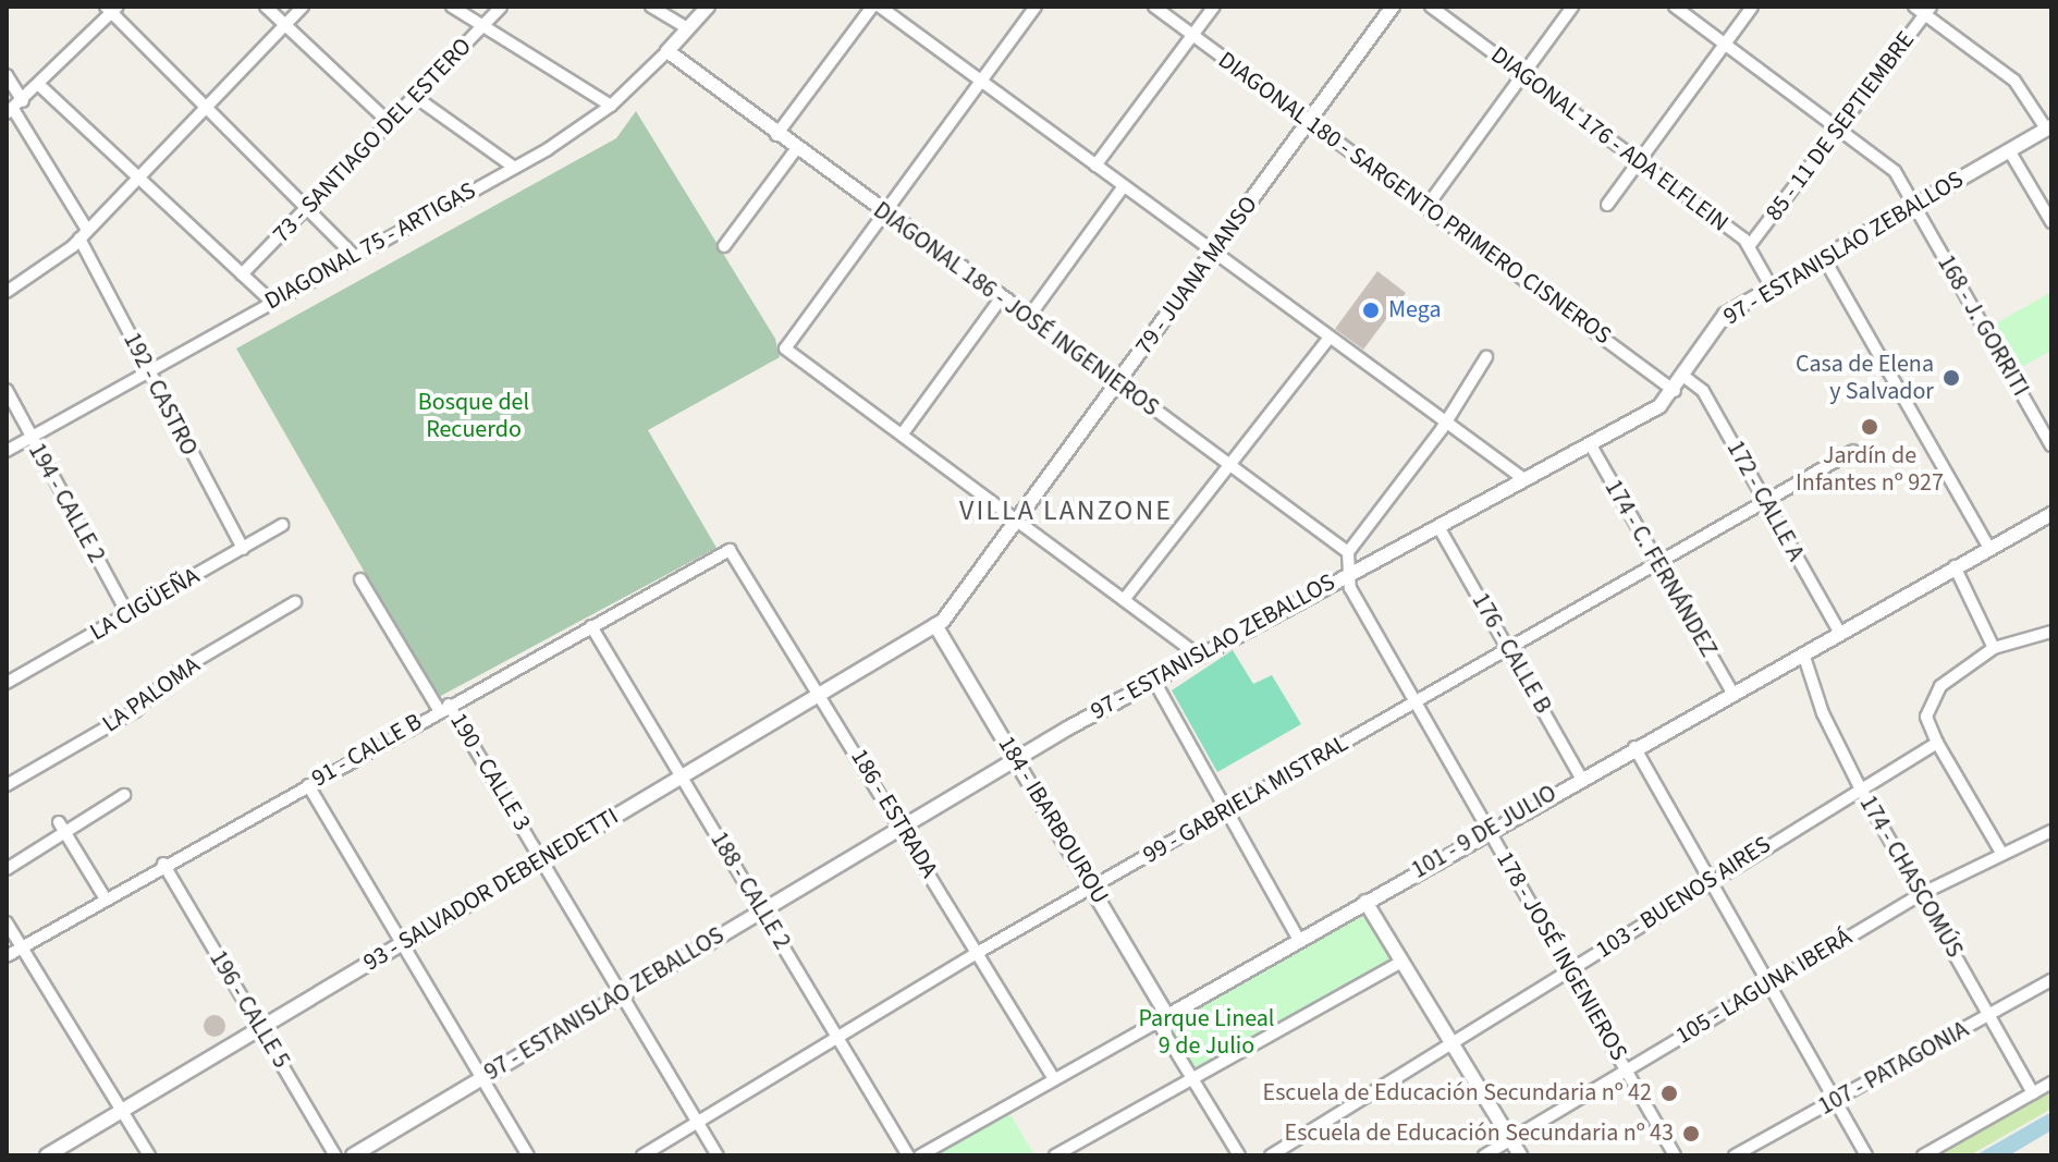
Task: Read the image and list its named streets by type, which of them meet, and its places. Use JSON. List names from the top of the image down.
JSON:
{
  "streets": {
    "street": [
      "85 - 11 DE SEPTIEMBRE",
      "DIAGONAL 176 - ADA ELFLEIN",
      "73 - SANTIAGO DEL ESTERO",
      "DIAGONAL 180 - SARGENTO PRIMERO CISNEROS",
      "DIAGONAL 75 - ARTIGAS",
      "97 - ESTANISLAO ZEBALLOS",
      "79 - JUANA MANSO",
      "DIAGONAL 186 - JOSÉ INGENIEROS",
      "168 - J. GORRITI",
      "192 - CASTRO",
      "172 - CALLE A",
      "194 - CALLE 2",
      "174 - C. FERNÁNDEZ",
      "LA CIGÜEÑA",
      "176 - CALLE B",
      "LA PALOMA",
      "91 - CALLE B",
      "190 - CALLE 3",
      "99 - GABRIELA MISTRAL",
      "186 - ESTRADA",
      "184 - IBARBOUROU",
      "101 - 9 DE JULIO",
      "174 - CHASCOMÚS",
      "93 - SALVADOR DEBENEDETTI",
      "188 - CALLE 2",
      "103 - BUENOS AIRES",
      "178 - JOSÉ INGENIEROS",
      "105 - LAGUNA IBERÁ",
      "196 - CALLE 5",
      "107 - PATAGONIA"
    ]
  },
  "crossings": [
    ["85 - 11 DE SEPTIEMBRE", "DIAGONAL 176 - ADA ELFLEIN"],
    ["85 - 11 DE SEPTIEMBRE", "168 - J. GORRITI"],
    ["DIAGONAL 176 - ADA ELFLEIN", "97 - ESTANISLAO ZEBALLOS"],
    ["DIAGONAL 180 - SARGENTO PRIMERO CISNEROS", "97 - ESTANISLAO ZEBALLOS"],
    ["DIAGONAL 180 - SARGENTO PRIMERO CISNEROS", "79 - JUANA MANSO"],
    ["DIAGONAL 75 - ARTIGAS", "DIAGONAL 186 - JOSÉ INGENIEROS"],
    ["DIAGONAL 75 - ARTIGAS", "192 - CASTRO"],
    ["DIAGONAL 75 - ARTIGAS", "194 - CALLE 2"],
    ["97 - ESTANISLAO ZEBALLOS", "168 - J. GORRITI"],
    ["97 - ESTANISLAO ZEBALLOS", "172 - CALLE A"],
    ["97 - ESTANISLAO ZEBALLOS", "174 - C. FERNÁNDEZ"],
    ["97 - ESTANISLAO ZEBALLOS", "176 - CALLE B"],
    ["97 - ESTANISLAO ZEBALLOS", "190 - CALLE 3"],
    ["97 - ESTANISLAO ZEBALLOS", "186 - ESTRADA"],
    ["97 - ESTANISLAO ZEBALLOS", "184 - IBARBOUROU"],
    ["97 - ESTANISLAO ZEBALLOS", "188 - CALLE 2"],
    ["97 - ESTANISLAO ZEBALLOS", "178 - JOSÉ INGENIEROS"],
    ["79 - JUANA MANSO", "DIAGONAL 186 - JOSÉ INGENIEROS"],
    ["79 - JUANA MANSO", "184 - IBARBOUROU"],
    ["79 - JUANA MANSO", "93 - SALVADOR DEBENEDETTI"],
    ["192 - CASTRO", "LA CIGÜEÑA"],
    ["172 - CALLE A", "99 - GABRIELA MISTRAL"],
    ["172 - CALLE A", "101 - 9 DE JULIO"],
    ["194 - CALLE 2", "LA CIGÜEÑA"],
    ["174 - C. FERNÁNDEZ", "99 - GABRIELA MISTRAL"],
    ["174 - C. FERNÁNDEZ", "101 - 9 DE JULIO"],
    ["176 - CALLE B", "99 - GABRIELA MISTRAL"],
    ["176 - CALLE B", "101 - 9 DE JULIO"],
    ["91 - CALLE B", "190 - CALLE 3"],
    ["91 - CALLE B", "186 - ESTRADA"],
    ["91 - CALLE B", "188 - CALLE 2"],
    ["91 - CALLE B", "196 - CALLE 5"],
    ["190 - CALLE 3", "99 - GABRIELA MISTRAL"],
    ["190 - CALLE 3", "93 - SALVADOR DEBENEDETTI"],
    ["99 - GABRIELA MISTRAL", "186 - ESTRADA"],
    ["99 - GABRIELA MISTRAL", "184 - IBARBOUROU"],
    ["99 - GABRIELA MISTRAL", "188 - CALLE 2"],
    ["99 - GABRIELA MISTRAL", "178 - JOSÉ INGENIEROS"],
    ["186 - ESTRADA", "101 - 9 DE JULIO"],
    ["186 - ESTRADA", "93 - SALVADOR DEBENEDETTI"],
    ["184 - IBARBOUROU", "101 - 9 DE JULIO"],
    ["184 - IBARBOUROU", "93 - SALVADOR DEBENEDETTI"],
    ["101 - 9 DE JULIO", "174 - CHASCOMÚS"],
    ["101 - 9 DE JULIO", "178 - JOSÉ INGENIEROS"],
    ["174 - CHASCOMÚS", "103 - BUENOS AIRES"],
    ["174 - CHASCOMÚS", "105 - LAGUNA IBERÁ"],
    ["174 - CHASCOMÚS", "107 - PATAGONIA"],
    ["93 - SALVADOR DEBENEDETTI", "188 - CALLE 2"],
    ["93 - SALVADOR DEBENEDETTI", "196 - CALLE 5"],
    ["103 - BUENOS AIRES", "178 - JOSÉ INGENIEROS"],
    ["178 - JOSÉ INGENIEROS", "105 - LAGUNA IBERÁ"]
  ],
  "districts": ["VILLA LANZONE"],
  "parks": ["Bosque del Recuerdo", "Parque Lineal 9 de Julio"],
  "places": [
    "Mega",
    "Casa de Elena y Salvador",
    "Jardín de Infantes nº 927",
    "Escuela de Educación Secundaria nº 42",
    "Escuela de Educación Secundaria nº 43"
  ]
}
